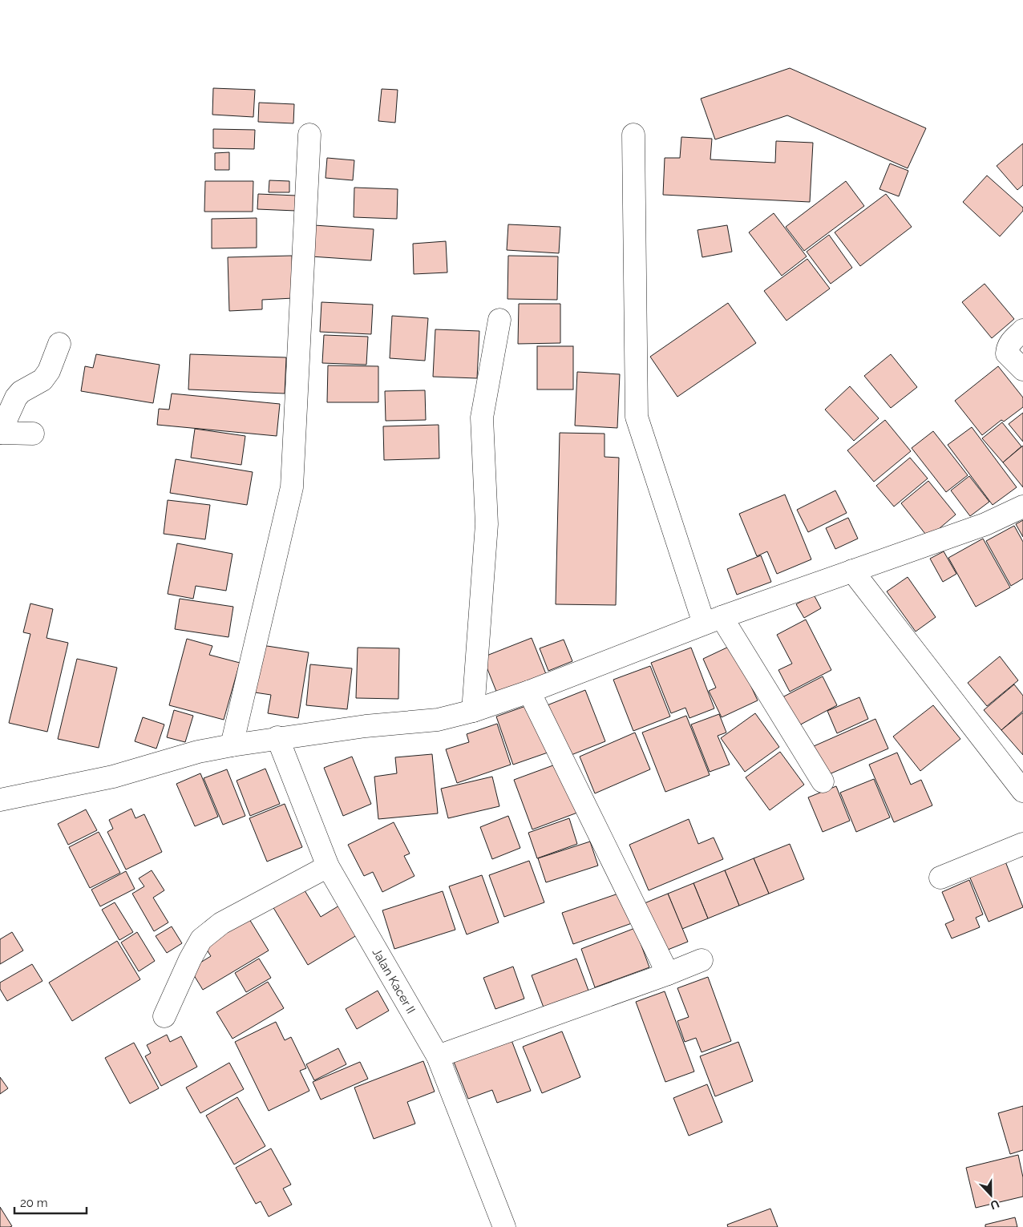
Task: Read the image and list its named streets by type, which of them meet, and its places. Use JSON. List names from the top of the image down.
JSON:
{
  "streets": {
    "street": ["Jalan Kacer II"]
  },
  "scale_bar": "20 m",
  "north": "bottom"
}
